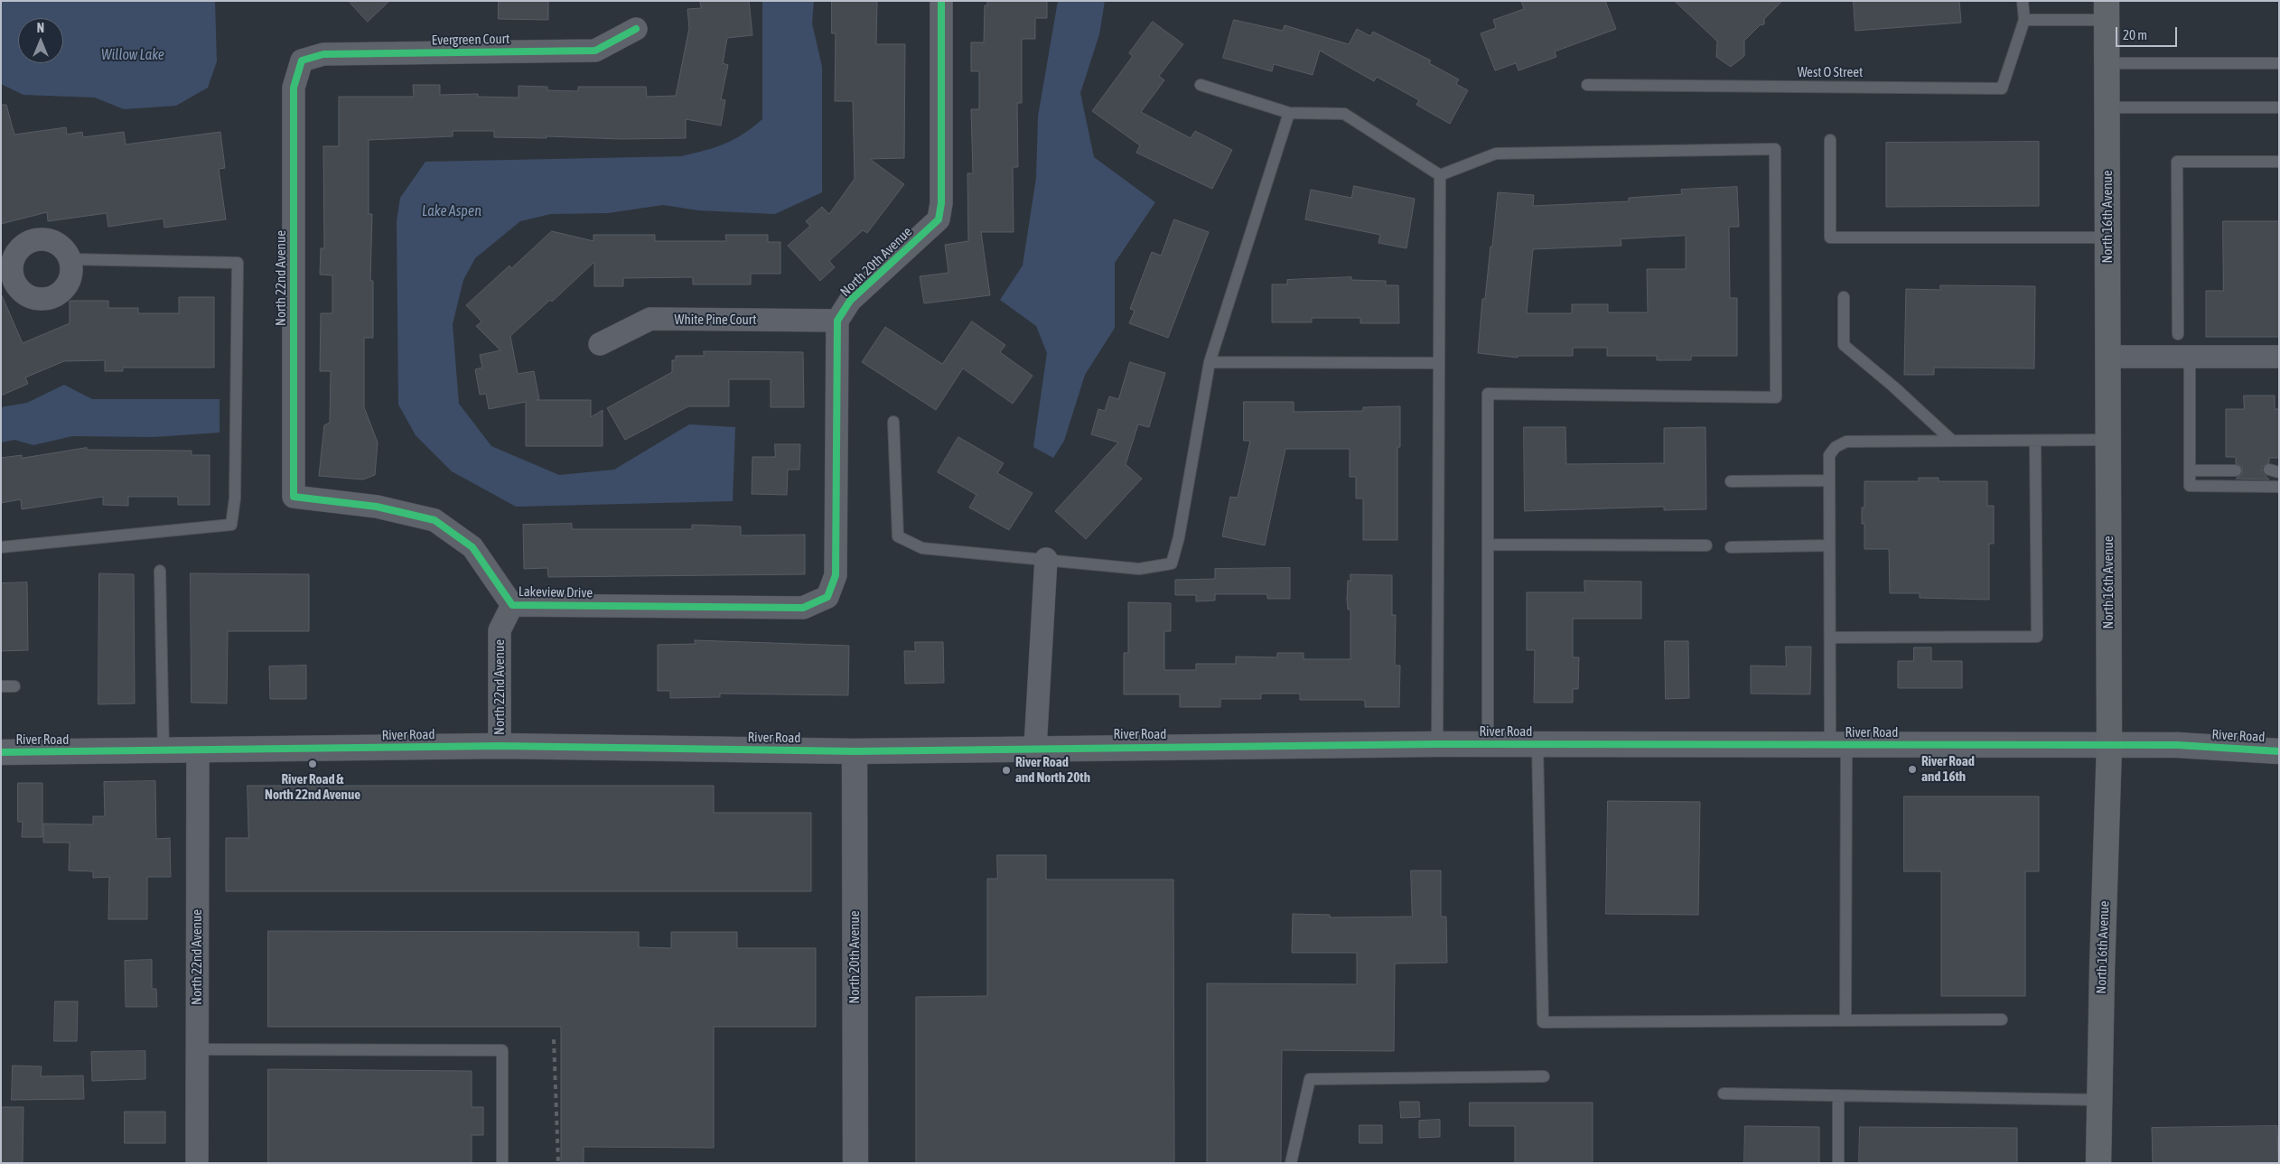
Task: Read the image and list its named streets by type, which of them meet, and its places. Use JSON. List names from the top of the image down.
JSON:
{
  "streets": {
    "main road": ["North 16th Avenue"],
    "street": [
      "Evergreen Court",
      "North 20th Avenue",
      "North 22nd Avenue",
      "White Pine Court",
      "Lakeview Drive",
      "River Road"
    ],
    "lane": ["West O Street"]
  },
  "crossings": [
    ["Evergreen Court", "North 22nd Avenue"],
    ["North 16th Avenue", "River Road"],
    ["North 20th Avenue", "White Pine Court"],
    ["North 20th Avenue", "Lakeview Drive"],
    ["North 20th Avenue", "River Road"],
    ["North 22nd Avenue", "Lakeview Drive"],
    ["North 22nd Avenue", "River Road"],
    ["White Pine Court", "Lakeview Drive"]
  ],
  "water": ["Willow Lake", "Lake Aspen"],
  "places": ["River Road & North 22nd Avenue", "River Road and 16th", "River Road and North 20th"],
  "scale_bar": "20 m",
  "north": "top"
}
